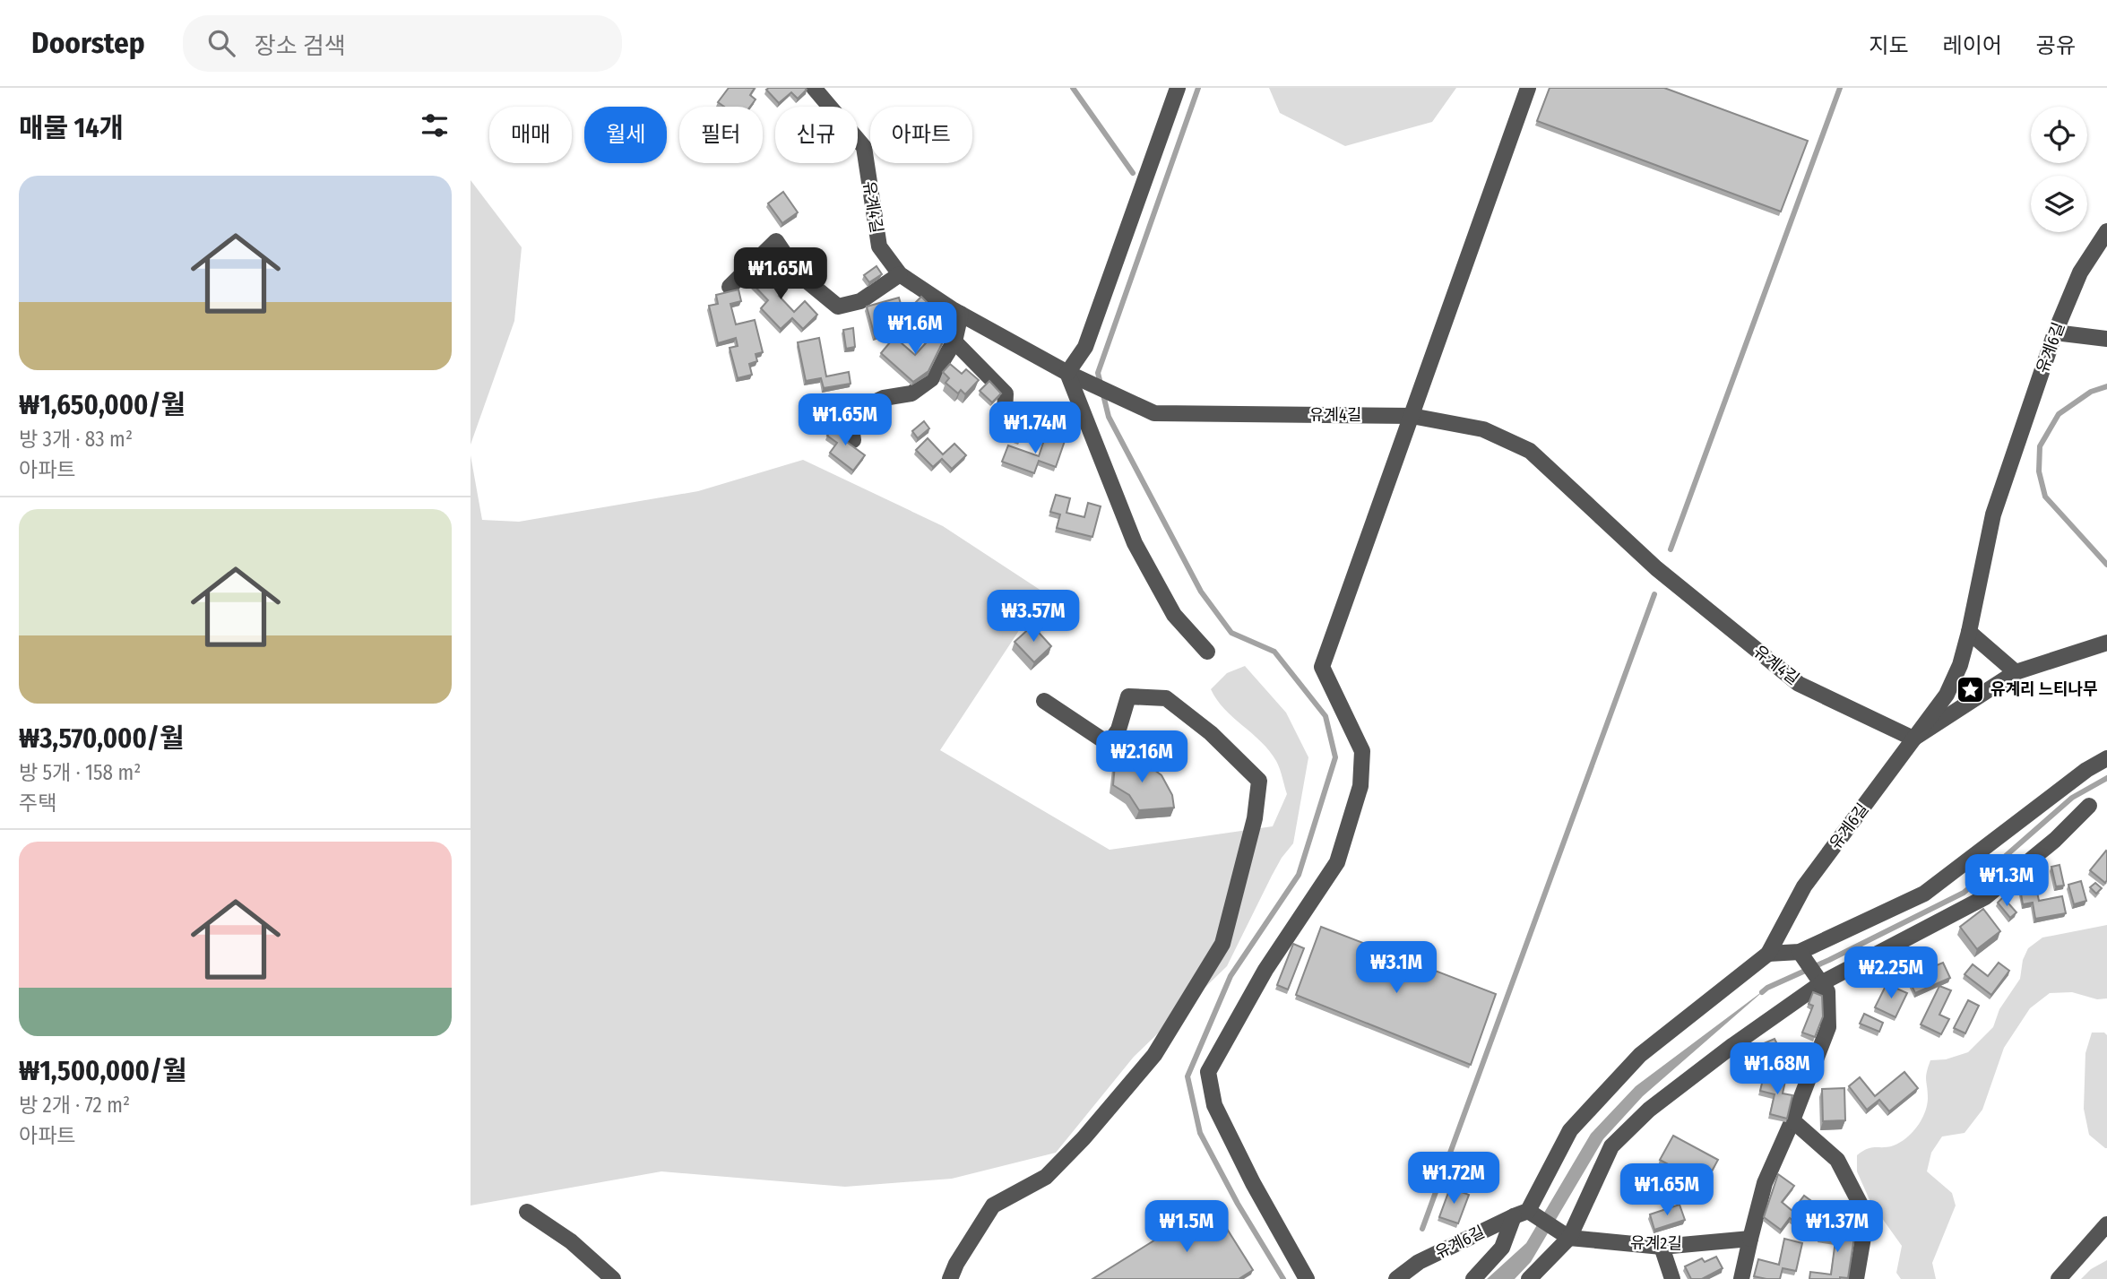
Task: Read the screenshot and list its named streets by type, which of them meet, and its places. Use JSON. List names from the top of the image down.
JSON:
{
  "streets": {
    "street": ["유계4길", "유계6길", "유계2길"]
  },
  "crossings": [
    ["유계4길", "유계6길"],
    ["유계6길", "유계2길"]
  ],
  "places": {
    "place": ["유계리 느티나무"]
  },
  "page": {
    "header": "Doorstep",
    "search": "장소 검색",
    "nav": ["지도", "레이어", "공유"],
    "heading": "매물 14개",
    "chip": [
      "매매",
      "월세",
      "필터",
      "신규",
      "아파트"
    ],
    "list": [
      {
        "name": "₩1,650,000/월",
        "note": "방 3개 · 83 m² · 아파트"
      },
      {
        "name": "₩3,570,000/월",
        "note": "방 5개 · 158 m² · 주택"
      },
      {
        "name": "₩1,500,000/월",
        "note": "방 2개 · 72 m² · 아파트"
      }
    ],
    "price": [
      "₩1.65M",
      "₩1.6M",
      "₩1.65M",
      "₩1.74M",
      "₩3.57M",
      "₩2.16M",
      "₩1.3M",
      "₩3.1M",
      "₩2.25M",
      "₩1.68M",
      "₩1.72M",
      "₩1.65M",
      "₩1.5M",
      "₩1.37M"
    ]
  }
}
